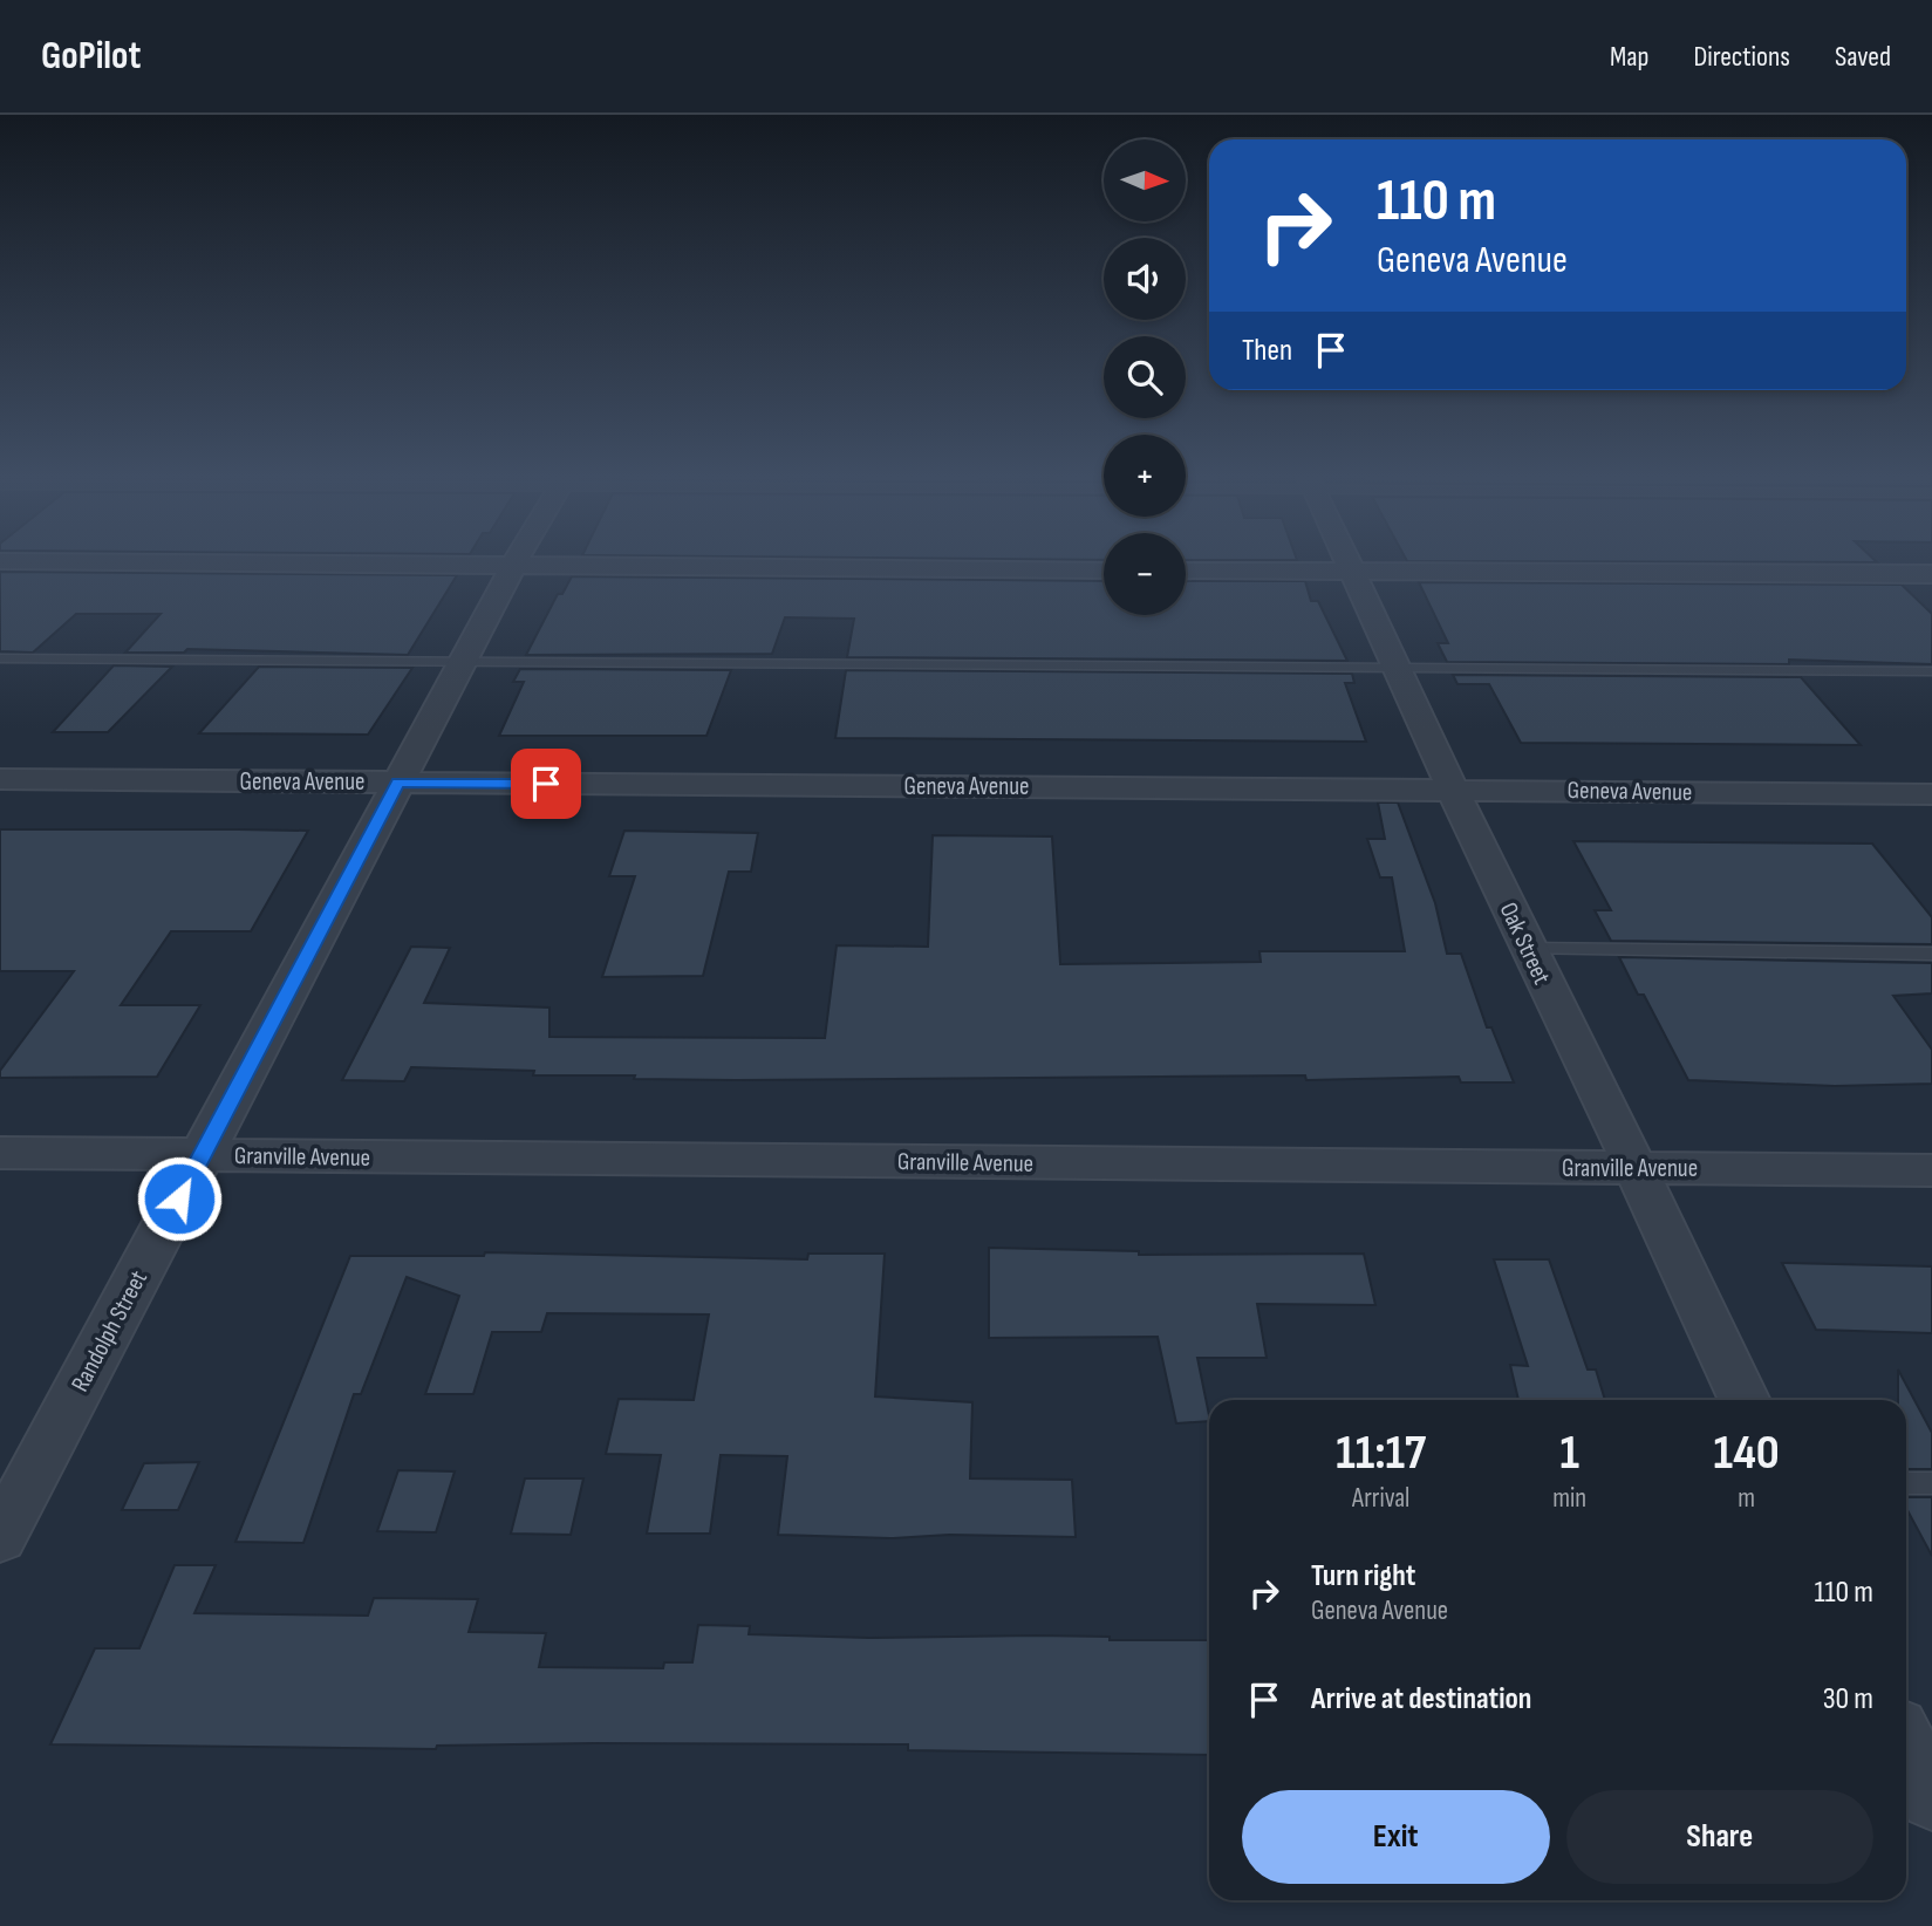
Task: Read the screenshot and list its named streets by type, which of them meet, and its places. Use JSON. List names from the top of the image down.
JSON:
{
  "streets": {
    "street": [
      "Geneva Avenue",
      "Oak Street",
      "Granville Avenue",
      "Randolph Street"
    ]
  },
  "crossings": [
    ["Geneva Avenue", "Oak Street"],
    ["Geneva Avenue", "Randolph Street"],
    ["Oak Street", "Granville Avenue"],
    ["Granville Avenue", "Randolph Street"]
  ],
  "north": "right",
  "page": {
    "header": "GoPilot",
    "nav": ["Map", "Directions", "Saved"],
    "map_buttons": ["+", "−"],
    "turn": ["110 m", "Geneva Avenue"],
    "then": "Then",
    "eta": [
      "11:17",
      "Arrival",
      "1",
      "min",
      "140",
      "m"
    ],
    "list": [
      {
        "name": "Turn right",
        "note": "Geneva Avenue",
        "value": "110 m"
      },
      {
        "name": "Arrive at destination",
        "value": "30 m"
      }
    ],
    "buttons": ["Exit", "Share"]
  }
}
